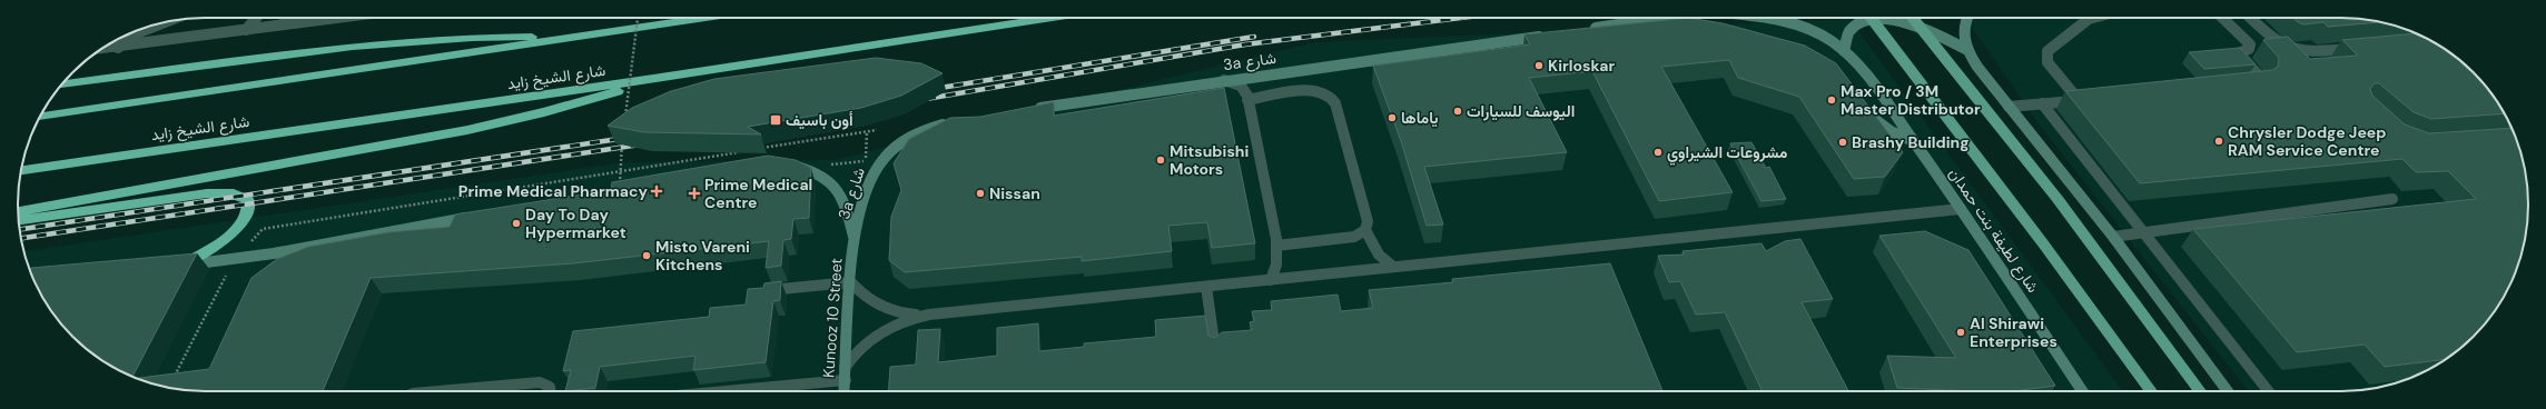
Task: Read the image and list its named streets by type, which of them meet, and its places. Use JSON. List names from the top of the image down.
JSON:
{
  "streets": {
    "highway": ["شارع الشيخ زايد"],
    "main road": ["شارع لطيفة بنت حمدان"],
    "street": ["3a شارع", "Kunooz 10 Street"]
  },
  "crossings": [
    ["3a شارع", "Kunooz 10 Street"]
  ],
  "places": {
    "other": [
      "Kirloskar",
      "Max Pro / 3M Master Distributor",
      "اليوسف للسيارات",
      "ياماها",
      "Chrysler Dodge Jeep RAM Service Centre",
      "Brashy Building",
      "مشروعات الشيراوي",
      "Mitsubishi Motors",
      "Nissan",
      "Day To Day Hypermarket",
      "Misto Vareni Kitchens",
      "Al Shirawi Enterprises"
    ],
    "transit": ["أون باسيف"],
    "health": ["Prime Medical Pharmacy", "Prime Medical Centre"]
  }
}
